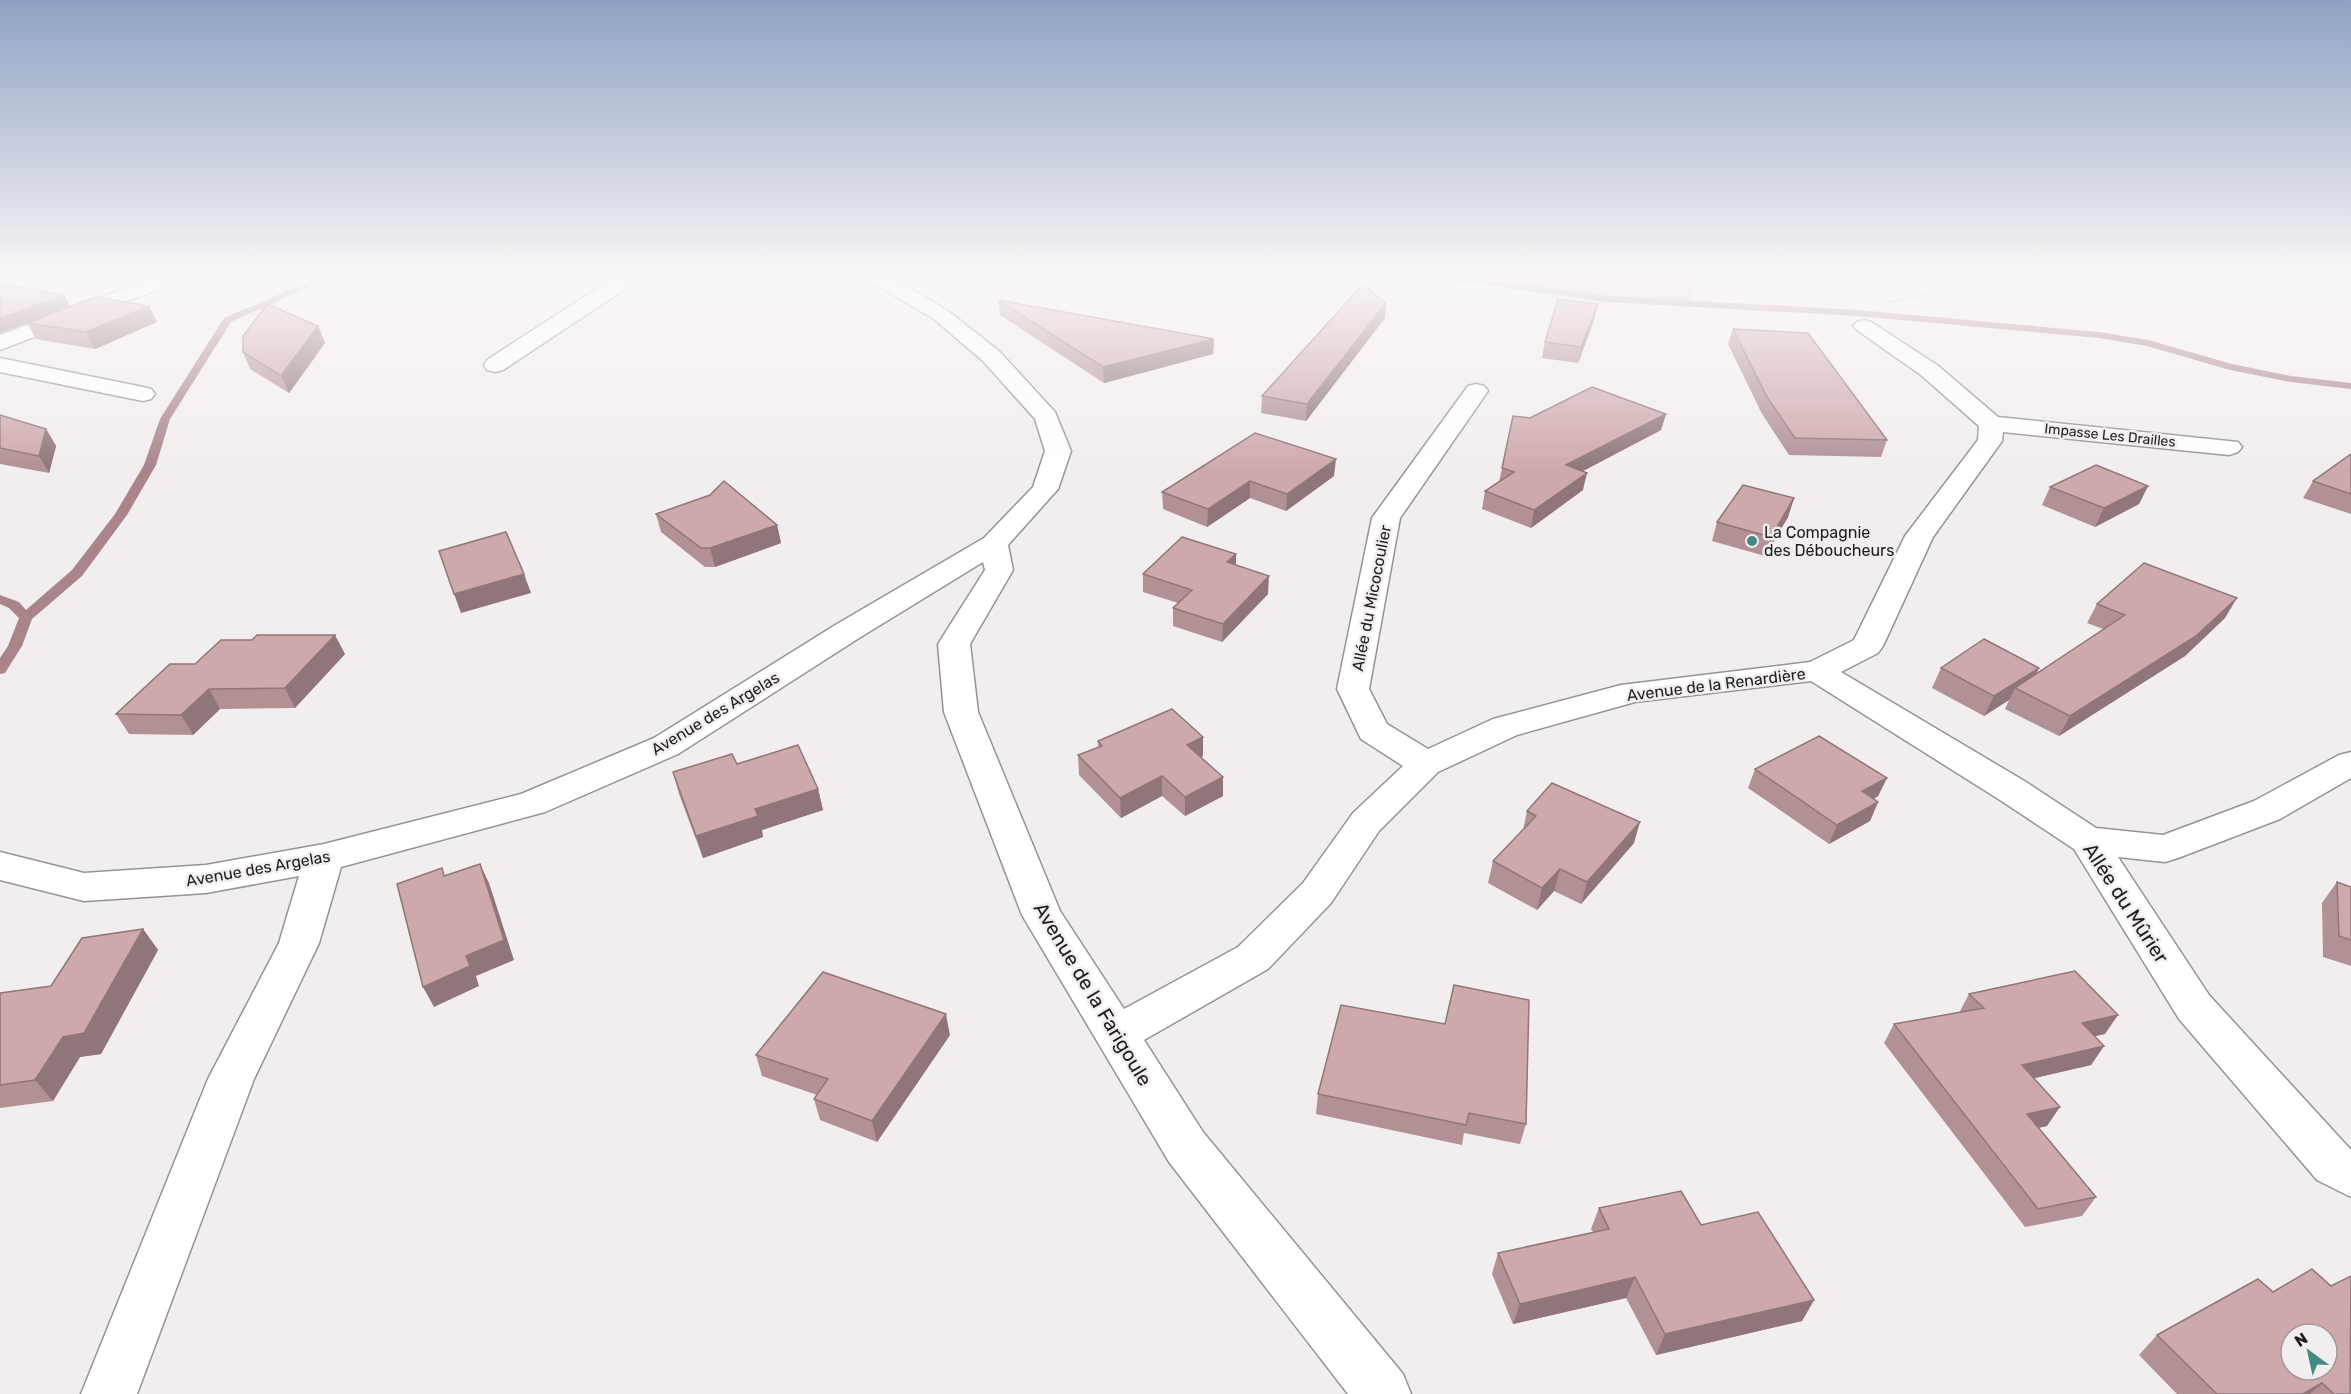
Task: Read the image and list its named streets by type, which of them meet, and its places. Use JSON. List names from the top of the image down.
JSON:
{
  "streets": {
    "street": [
      "Impasse Les Drailles",
      "Allée du Micocoulier",
      "Avenue de la Renardière",
      "Avenue des Argelas",
      "Allée du Mûrier",
      "Avenue de la Farigoule"
    ]
  },
  "crossings": [
    ["Impasse Les Drailles", "Avenue de la Renardière"],
    ["Allée du Micocoulier", "Avenue de la Renardière"],
    ["Avenue de la Renardière", "Allée du Mûrier"],
    ["Avenue de la Renardière", "Avenue de la Farigoule"],
    ["Avenue des Argelas", "Avenue de la Farigoule"]
  ],
  "places": ["La Compagnie des Déboucheurs"],
  "north": "top left"
}
